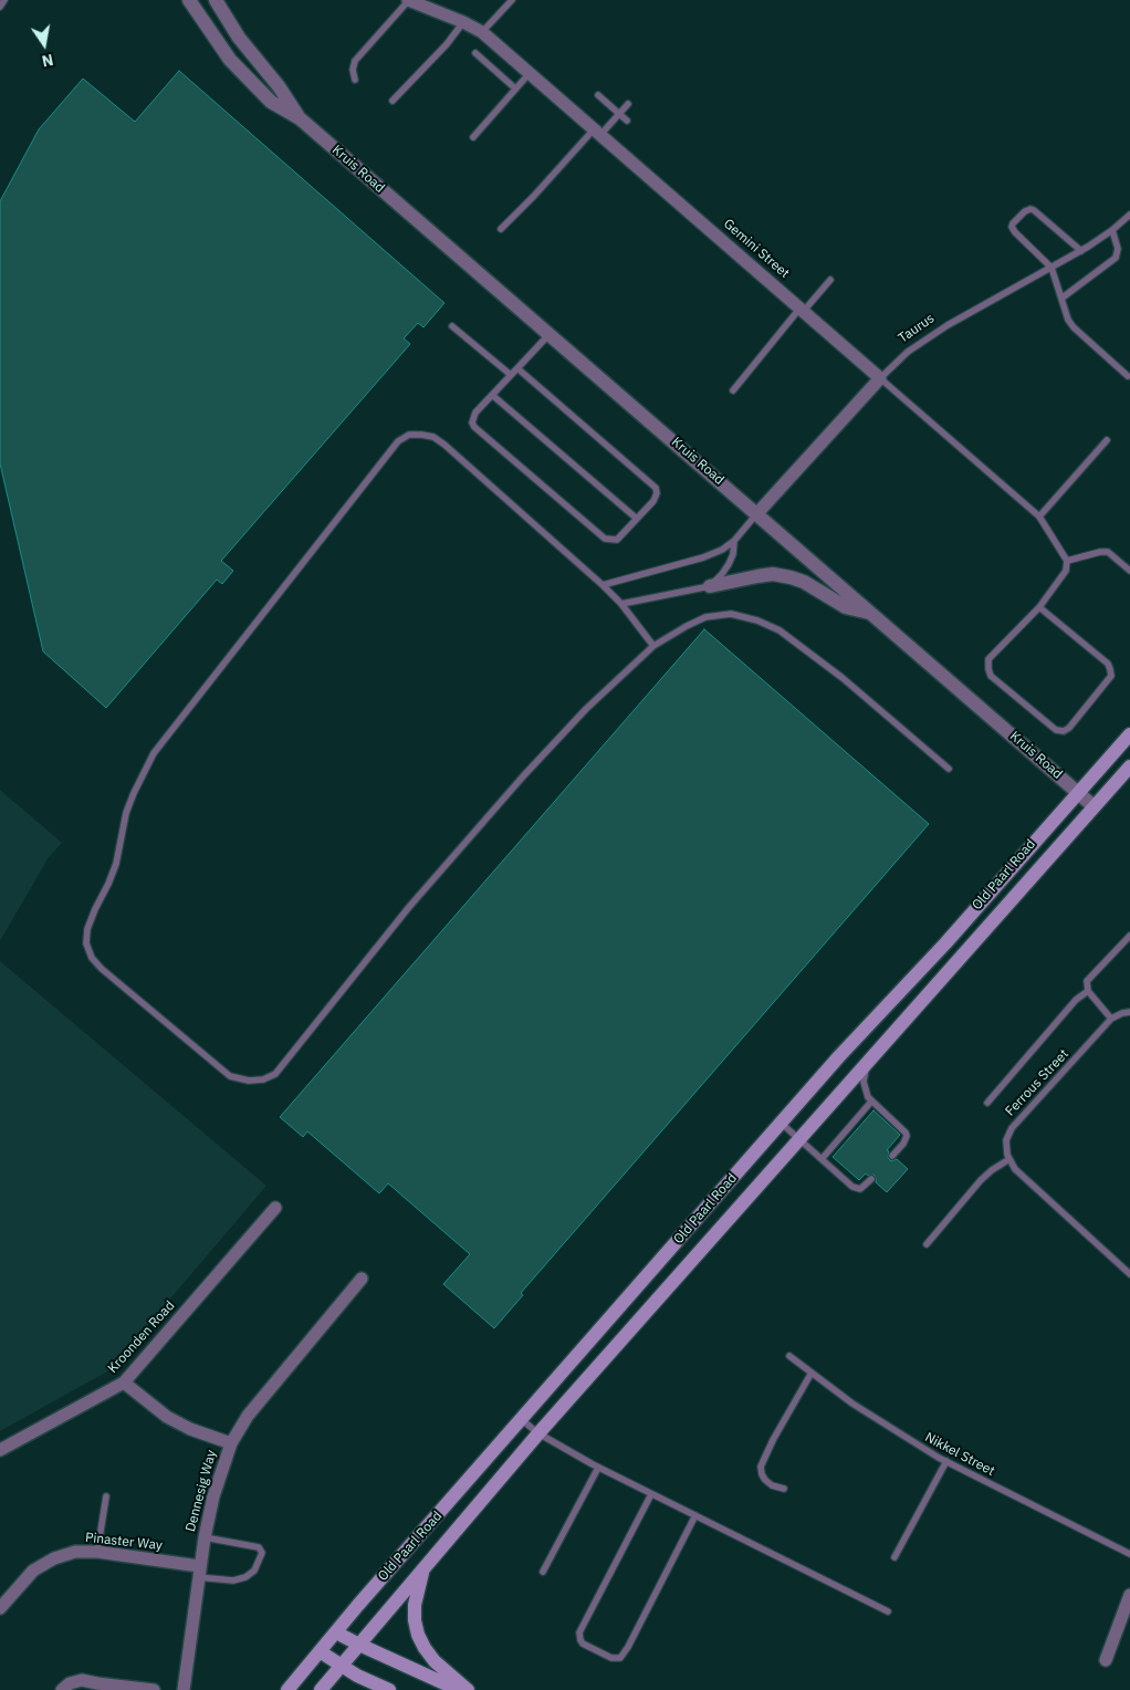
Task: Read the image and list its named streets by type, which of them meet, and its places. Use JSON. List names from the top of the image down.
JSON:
{
  "streets": {
    "main road": ["Old Paarl Road"],
    "street": [
      "Kruis Road",
      "Gemini Street",
      "Taurus",
      "Kroonden Road",
      "Dennesig Way",
      "Pinaster Way"
    ],
    "lane": ["Ferrous Street", "Nikkel Street"]
  },
  "crossings": [
    ["Kruis Road", "Taurus"],
    ["Kruis Road", "Old Paarl Road"],
    ["Gemini Street", "Taurus"],
    ["Dennesig Way", "Pinaster Way"]
  ],
  "north": "bottom"
}
